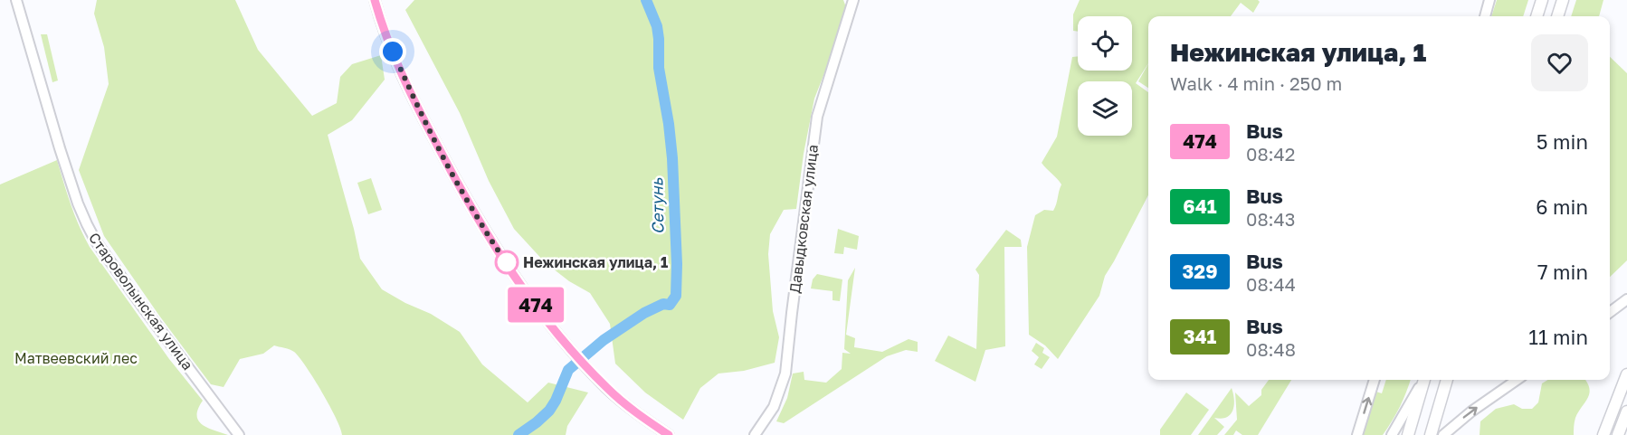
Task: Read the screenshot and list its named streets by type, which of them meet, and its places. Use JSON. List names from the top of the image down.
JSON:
{
  "streets": {
    "street": ["Давыдковская улица", "Староволынская улица"]
  },
  "water": ["Сетунь"],
  "parks": ["Матвеевский лес"],
  "places": ["Нежинская улица, 1"],
  "lines": ["bus line 474"],
  "page": {
    "on_map": "474",
    "heading": ["Нежинская улица, 1", "Walk · 4 min · 250 m"],
    "list": [
      {
        "mark": "474",
        "name": "Bus",
        "note": "08:42",
        "value": "5 min"
      },
      {
        "mark": "641",
        "name": "Bus",
        "note": "08:43",
        "value": "6 min"
      },
      {
        "mark": "329",
        "name": "Bus",
        "note": "08:44",
        "value": "7 min"
      },
      {
        "mark": "341",
        "name": "Bus",
        "note": "08:48",
        "value": "11 min"
      }
    ]
  }
}
